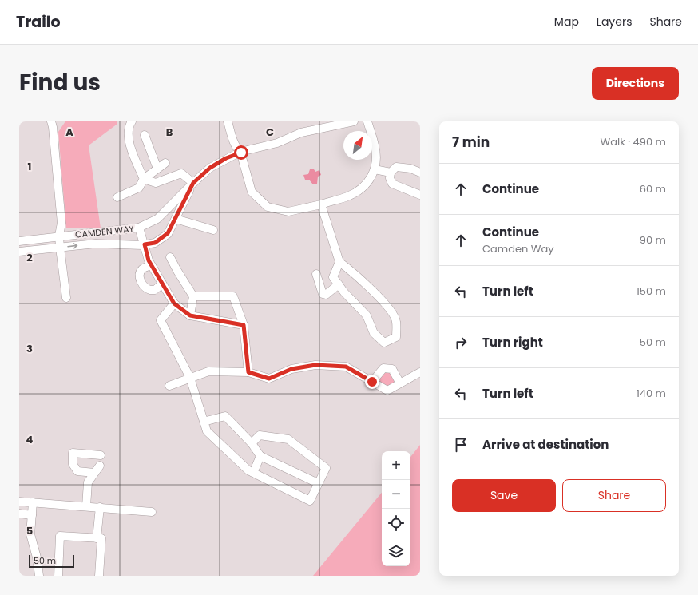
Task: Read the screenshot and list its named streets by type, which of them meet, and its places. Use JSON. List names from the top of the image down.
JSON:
{
  "streets": {
    "street": ["CAMDEN WAY"]
  },
  "scale_bar": "50 m",
  "north": "top right",
  "page": {
    "header": "Trailo",
    "nav": ["Map", "Layers", "Share"],
    "title": "Find us",
    "buttons": [
      "Directions",
      ["Save", "Share"]
    ],
    "heading": ["7 min", "Walk · 490 m"],
    "list": [
      ["Continue", "60 m"],
      ["Continue", "Camden Way", "90 m"],
      ["Turn left", "150 m"],
      ["Turn right", "50 m"],
      ["Turn left", "140 m"],
      "Arrive at destination"
    ],
    "map_buttons": ["+", "−"],
    "scale": "50 m"
  },
  "grid": {
    "columns": ["A", "B", "C"],
    "rows": [
      "1",
      "2",
      "3",
      "4",
      "5"
    ]
  }
}
